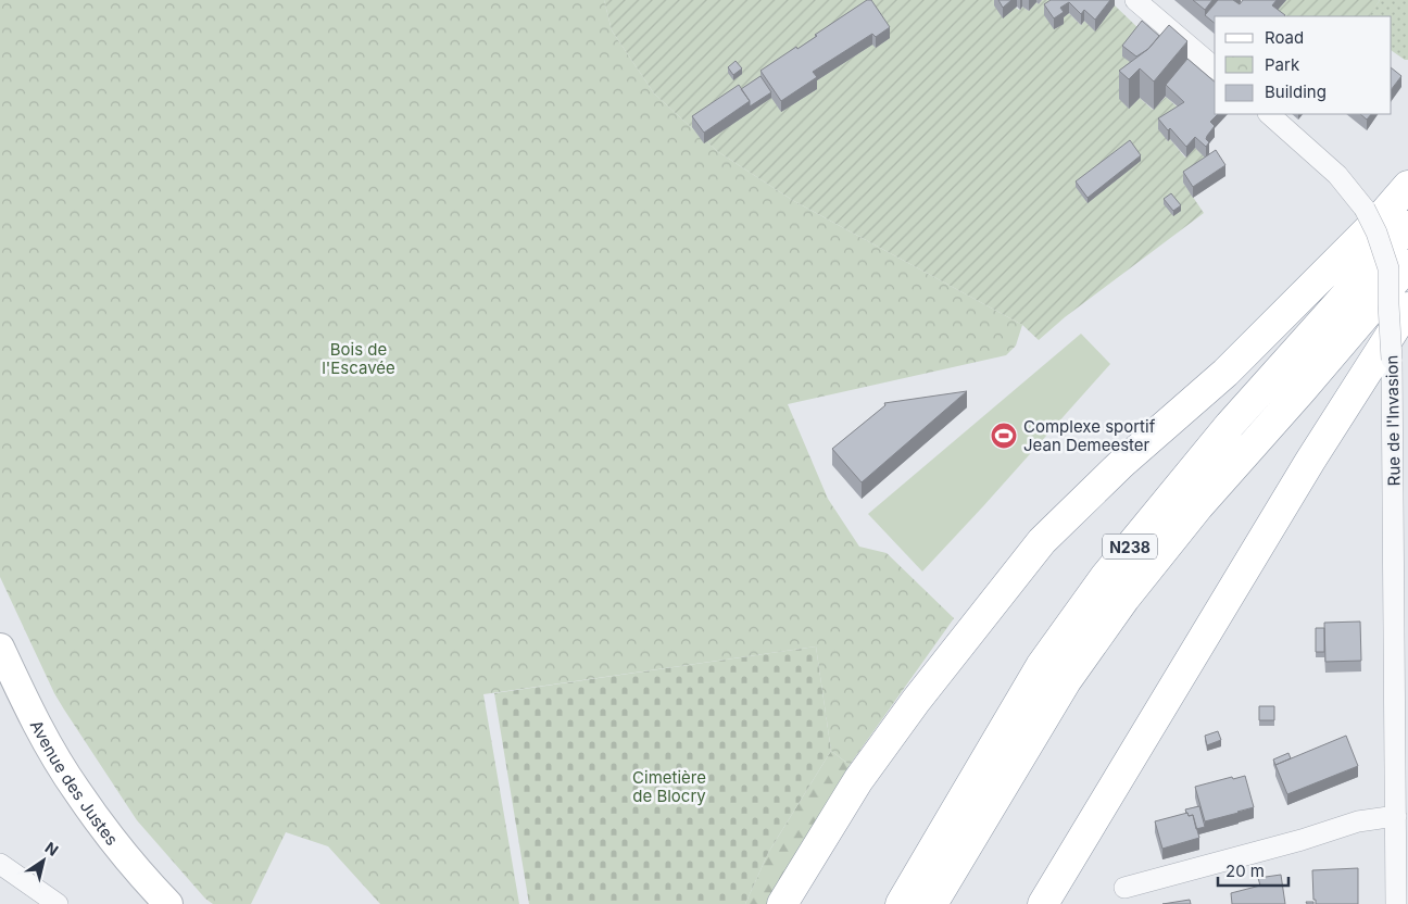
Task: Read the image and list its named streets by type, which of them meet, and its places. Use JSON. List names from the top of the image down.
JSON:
{
  "streets": {
    "highway": ["N238"],
    "main road": ["Avenue des Justes"],
    "street": ["Rue de l'Invasion"]
  },
  "parks": ["Bois de l'Escavée", "Cimetière de Blocry"],
  "places": {
    "sports": ["Complexe sportif Jean Demeester"]
  },
  "legend": ["Road", "Park", "Building"],
  "scale_bar": "20 m",
  "north": "top right"
}
